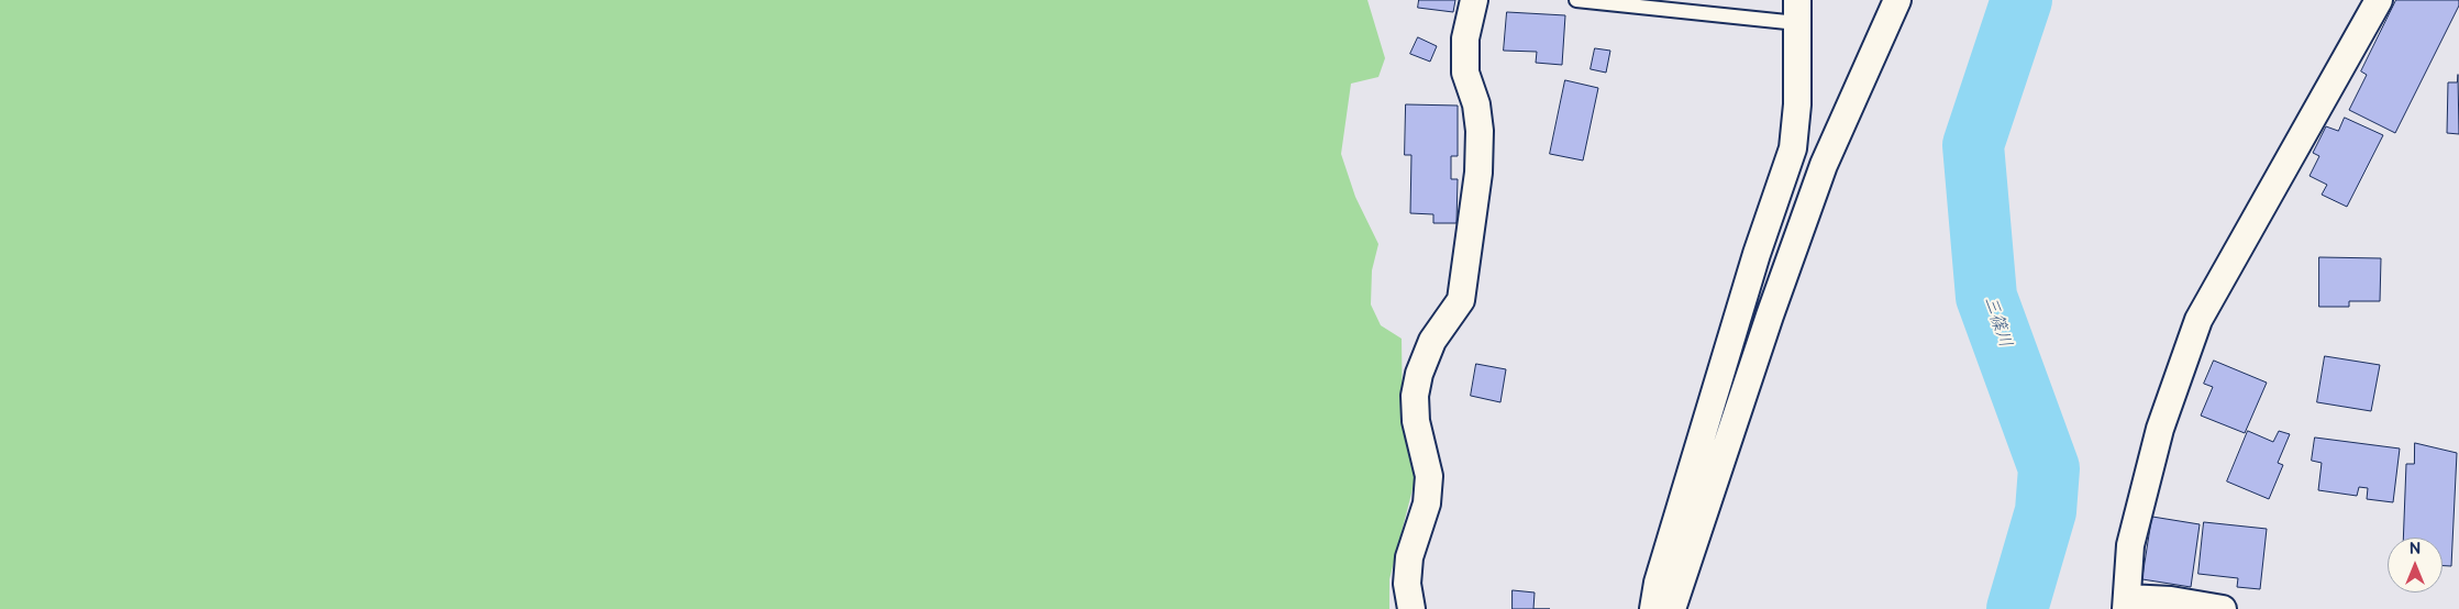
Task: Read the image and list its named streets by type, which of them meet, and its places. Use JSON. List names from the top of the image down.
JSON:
{
  "water": ["三篠川"],
  "north": "top"
}
